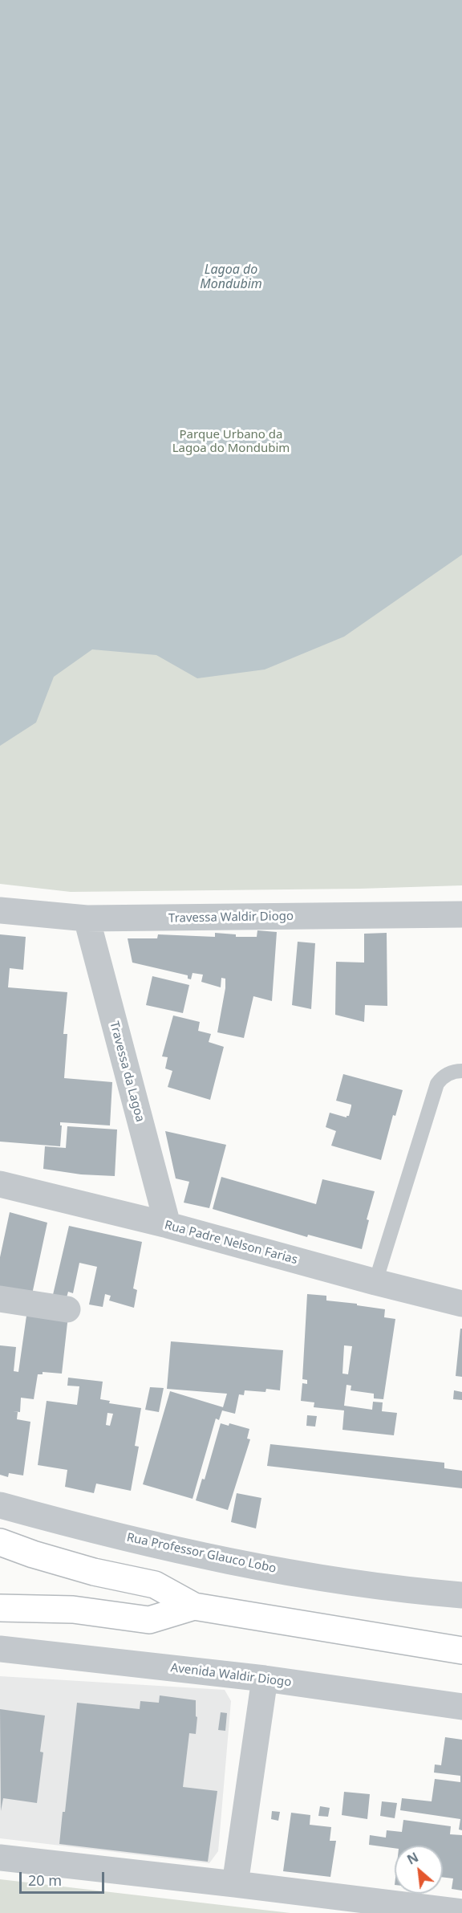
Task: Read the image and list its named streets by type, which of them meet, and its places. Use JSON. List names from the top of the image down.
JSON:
{
  "streets": {
    "street": [
      "Travessa Waldir Diogo",
      "Travessa da Lagoa",
      "Rua Padre Nelson Farias",
      "Rua Professor Glauco Lobo",
      "Avenida Waldir Diogo"
    ]
  },
  "crossings": [
    ["Travessa Waldir Diogo", "Travessa da Lagoa"],
    ["Travessa da Lagoa", "Rua Padre Nelson Farias"]
  ],
  "water": ["Lagoa do Mondubim"],
  "parks": ["Parque Urbano da Lagoa do Mondubim"],
  "scale_bar": "20 m",
  "north": "top left"
}
